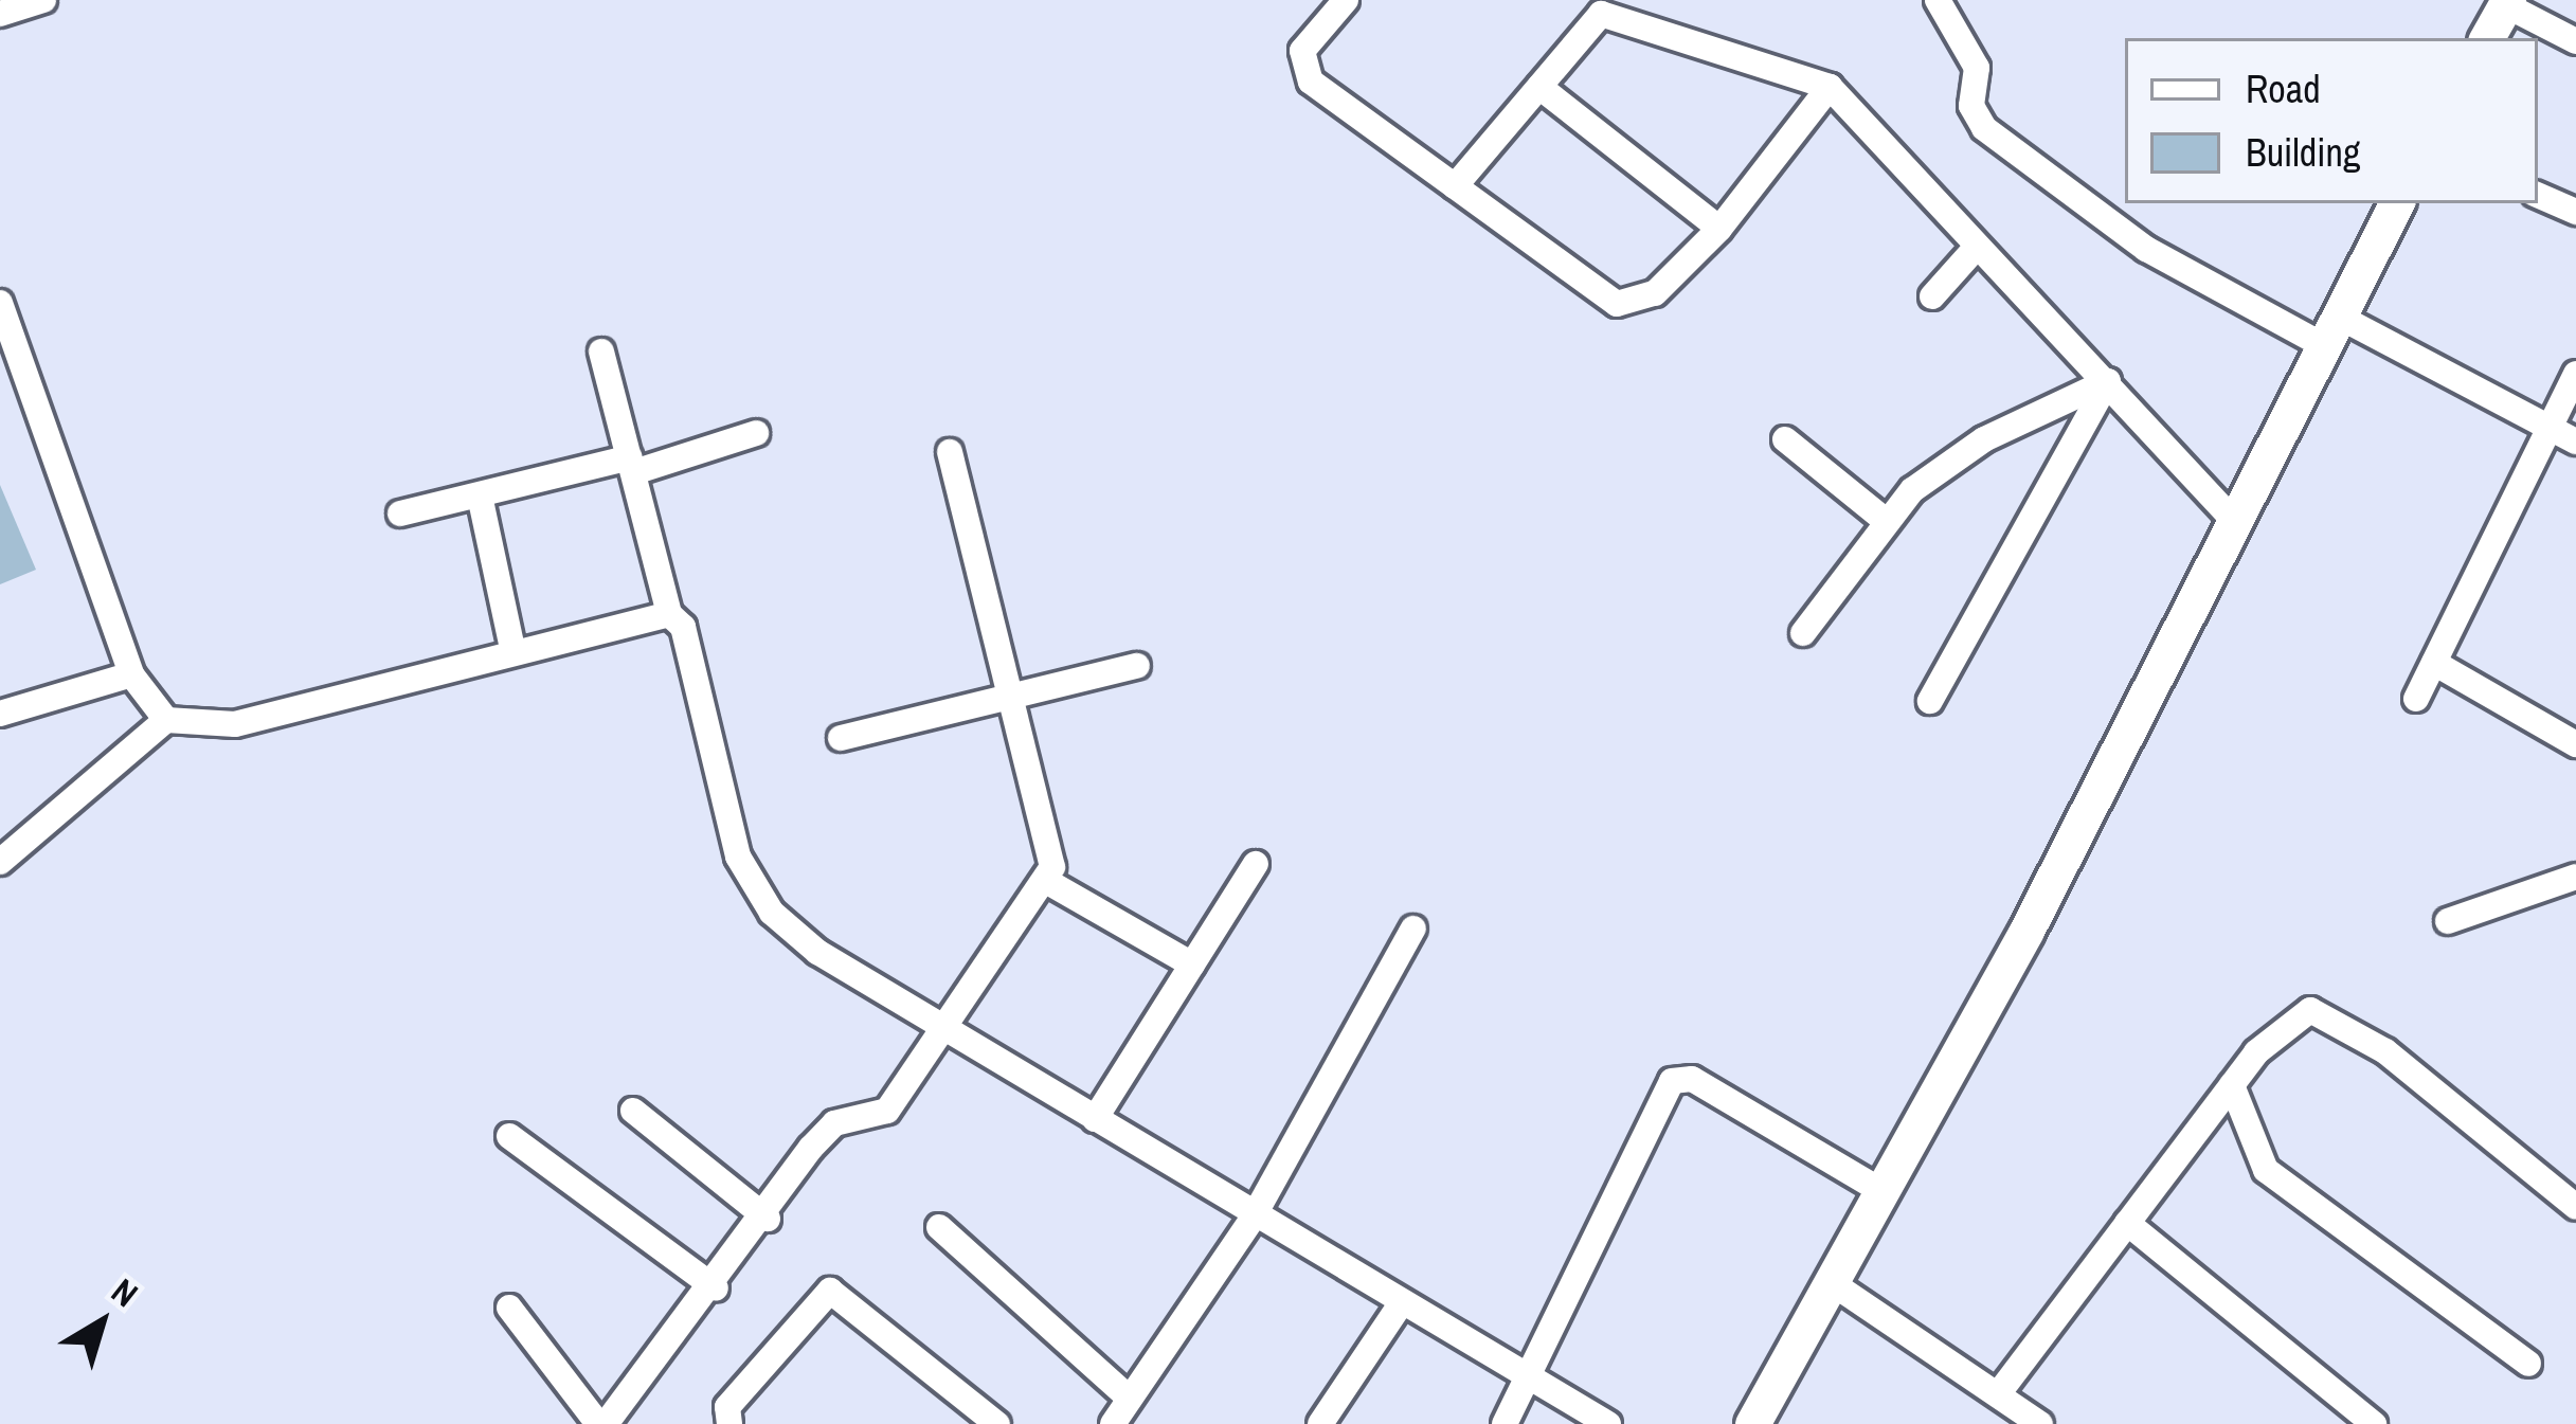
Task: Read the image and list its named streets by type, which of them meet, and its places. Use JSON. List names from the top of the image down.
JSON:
{
  "legend": ["Road", "Building"],
  "north": "top right"
}
